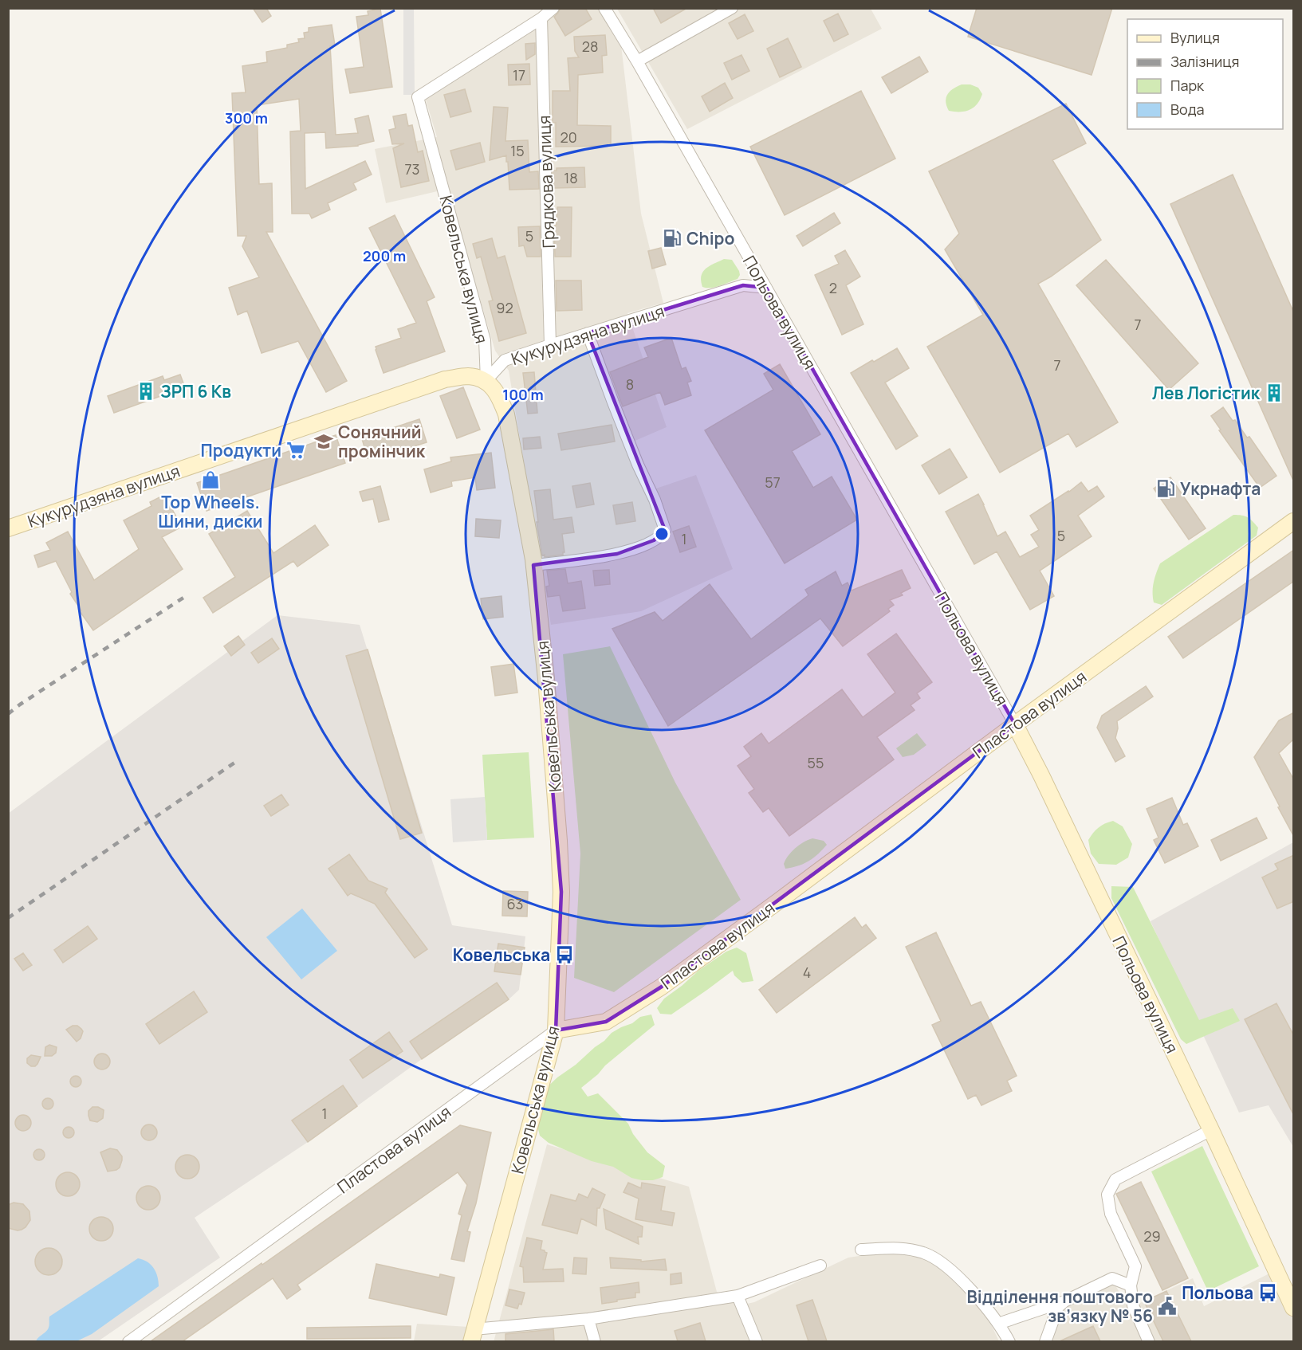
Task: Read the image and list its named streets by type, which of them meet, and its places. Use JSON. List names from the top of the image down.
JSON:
{
  "streets": {
    "main road": [
      "Ковельська вулиця",
      "Польова вулиця",
      "Кукурудзяна вулиця",
      "Пластова вулиця"
    ],
    "street": ["Грядкова вулиця"]
  },
  "crossings": [
    ["Грядкова вулиця", "Ковельська вулиця"],
    ["Грядкова вулиця", "Кукурудзяна вулиця"],
    ["Ковельська вулиця", "Кукурудзяна вулиця"],
    ["Ковельська вулиця", "Пластова вулиця"],
    ["Польова вулиця", "Кукурудзяна вулиця"],
    ["Польова вулиця", "Пластова вулиця"]
  ],
  "places": {
    "fuel station": ["Chipo", "Укрнафта"],
    "building": ["ЗРП 6 Кв", "Лев Логістик"],
    "school or university": ["Сонячний промінчик"],
    "supermarket": ["Продукти"],
    "shop": ["Top Wheels. Шини, диски"],
    "bus stop": ["Ковельська", "Польова"],
    "public building": ["Відділення поштового зв’язку № 56"]
  },
  "house_numbers": [
    "28",
    "17",
    "20",
    "15",
    "73",
    "18",
    "5",
    "2",
    "92",
    "7",
    "7",
    "8",
    "57",
    "5",
    "1",
    "55",
    "63",
    "4",
    "1",
    "29"
  ],
  "legend": [
    "Вулиця",
    "Залізниця",
    "Парк",
    "Вода"
  ],
  "rings": ["300 m", "200 m", "100 m"]
}
